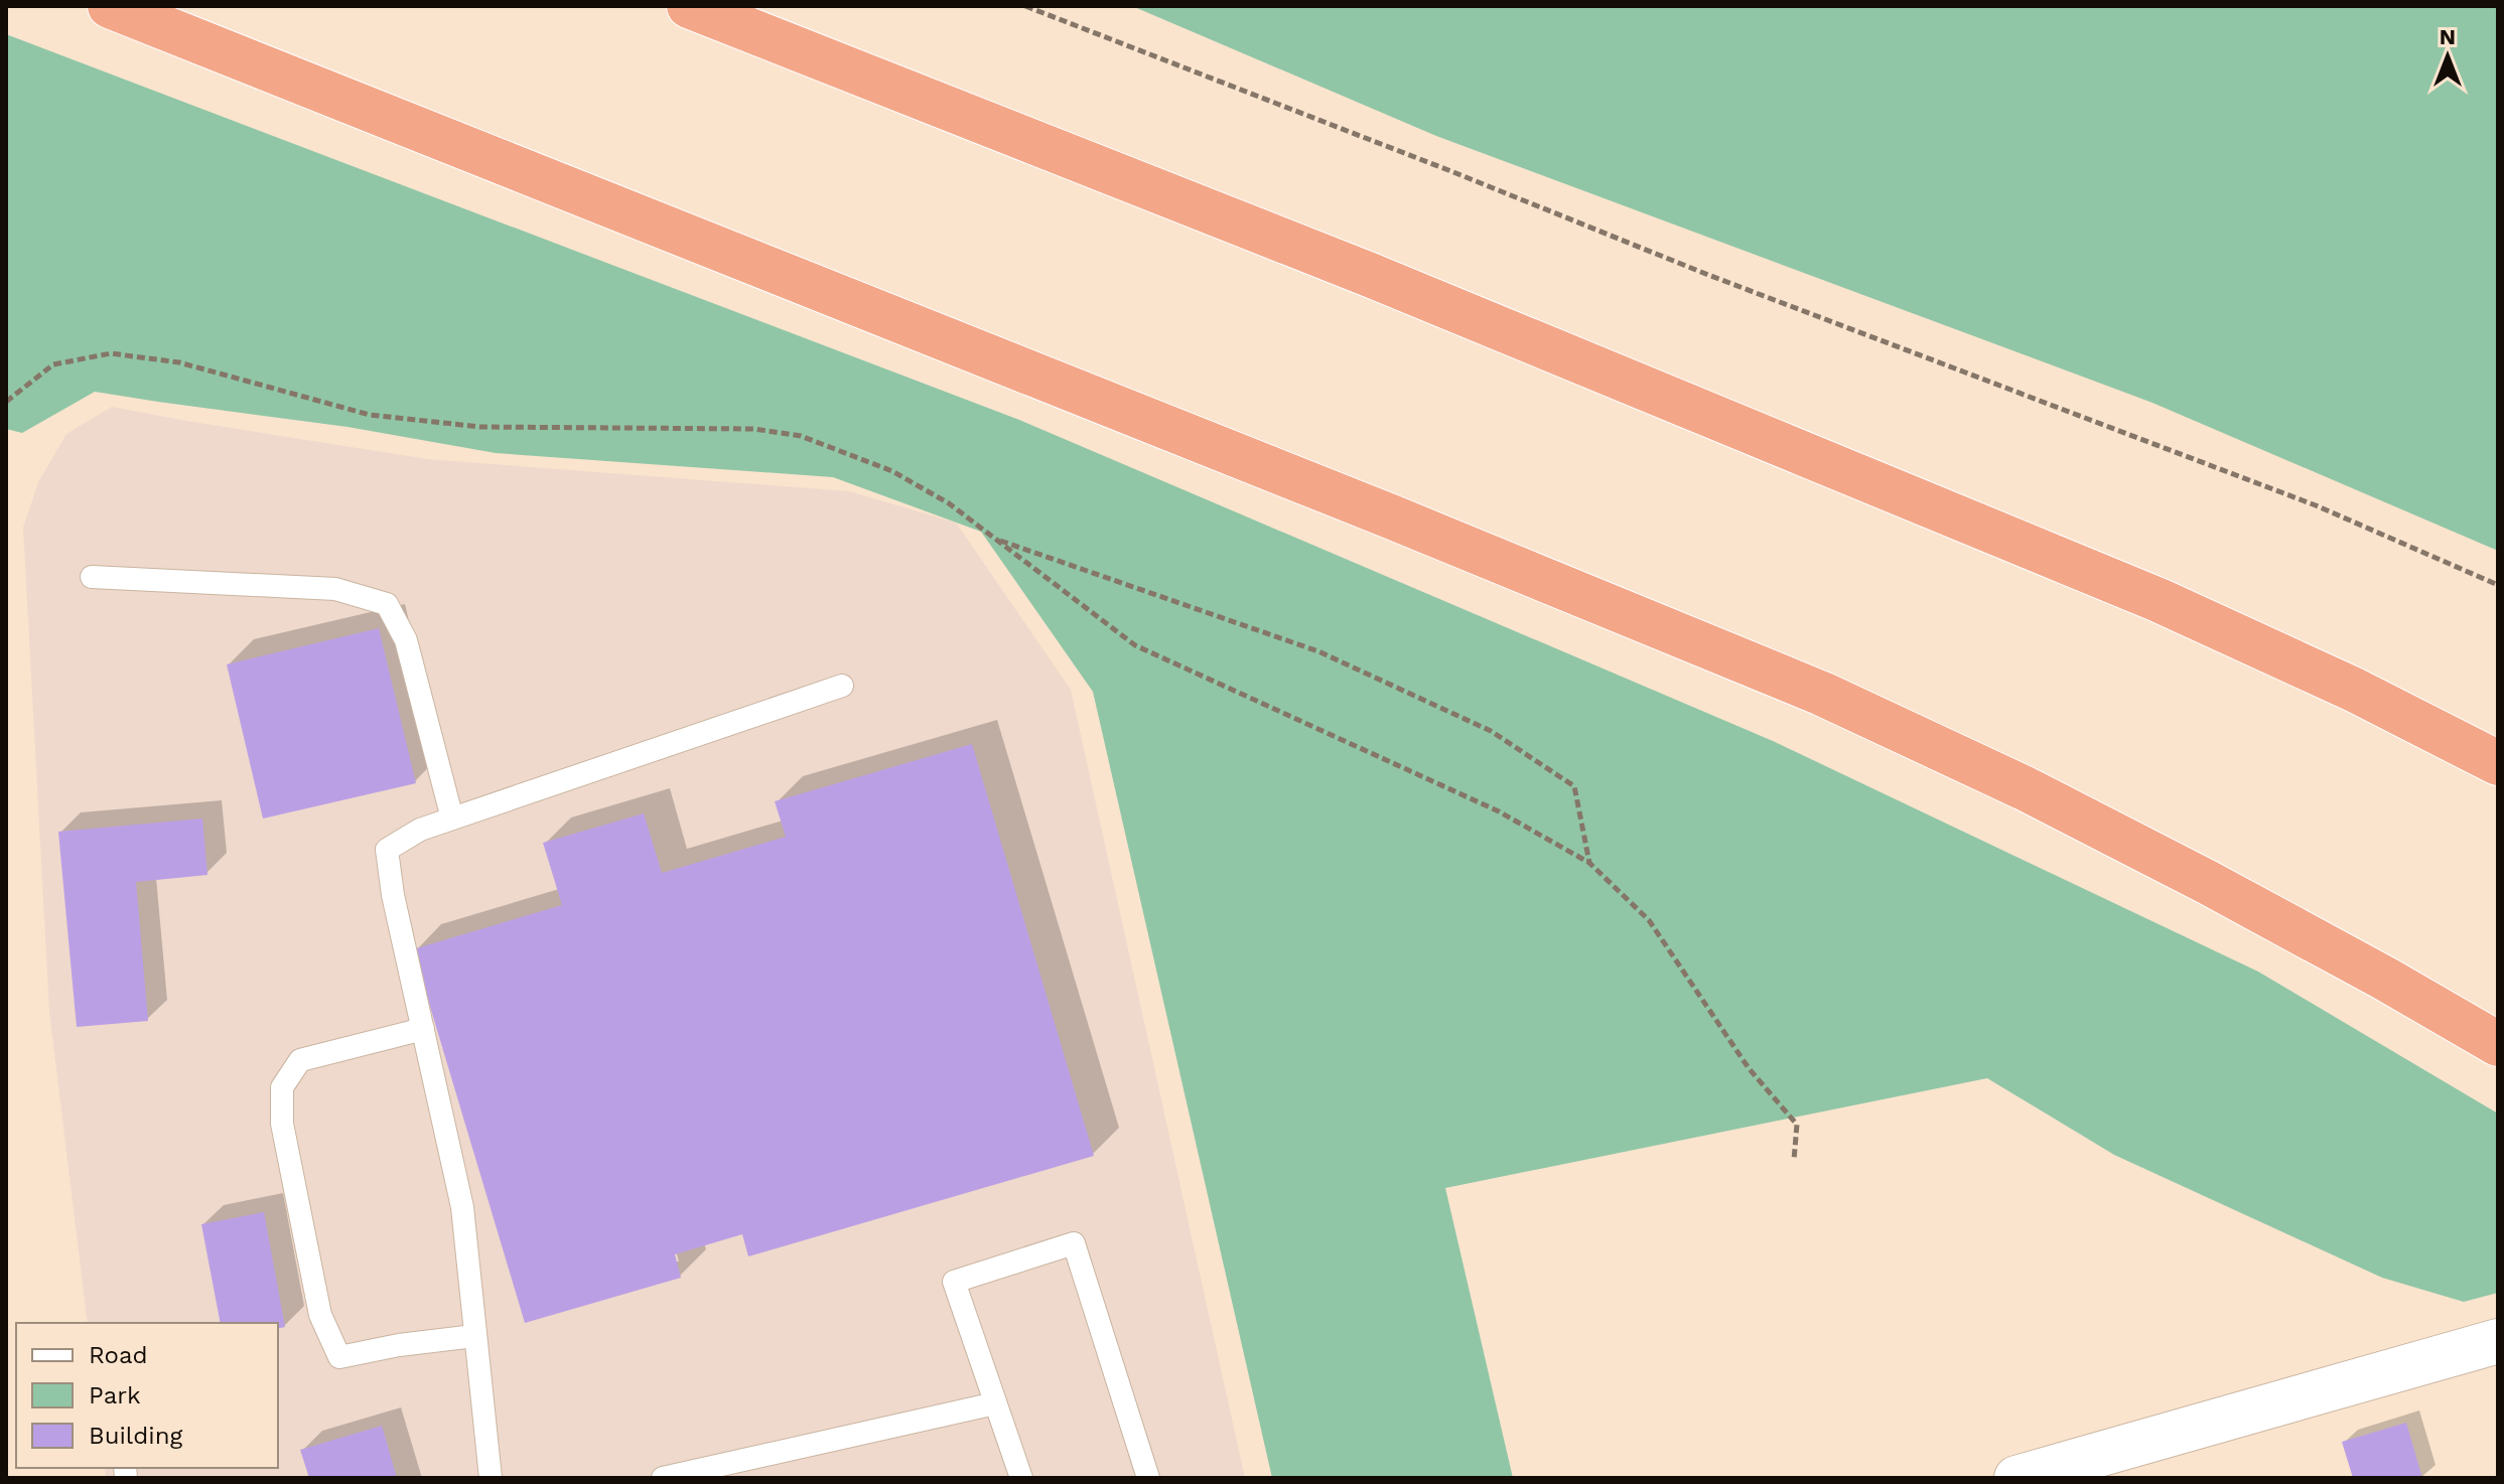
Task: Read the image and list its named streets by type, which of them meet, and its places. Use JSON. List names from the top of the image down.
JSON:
{
  "legend": ["Road", "Park", "Building"],
  "north": "top"
}
